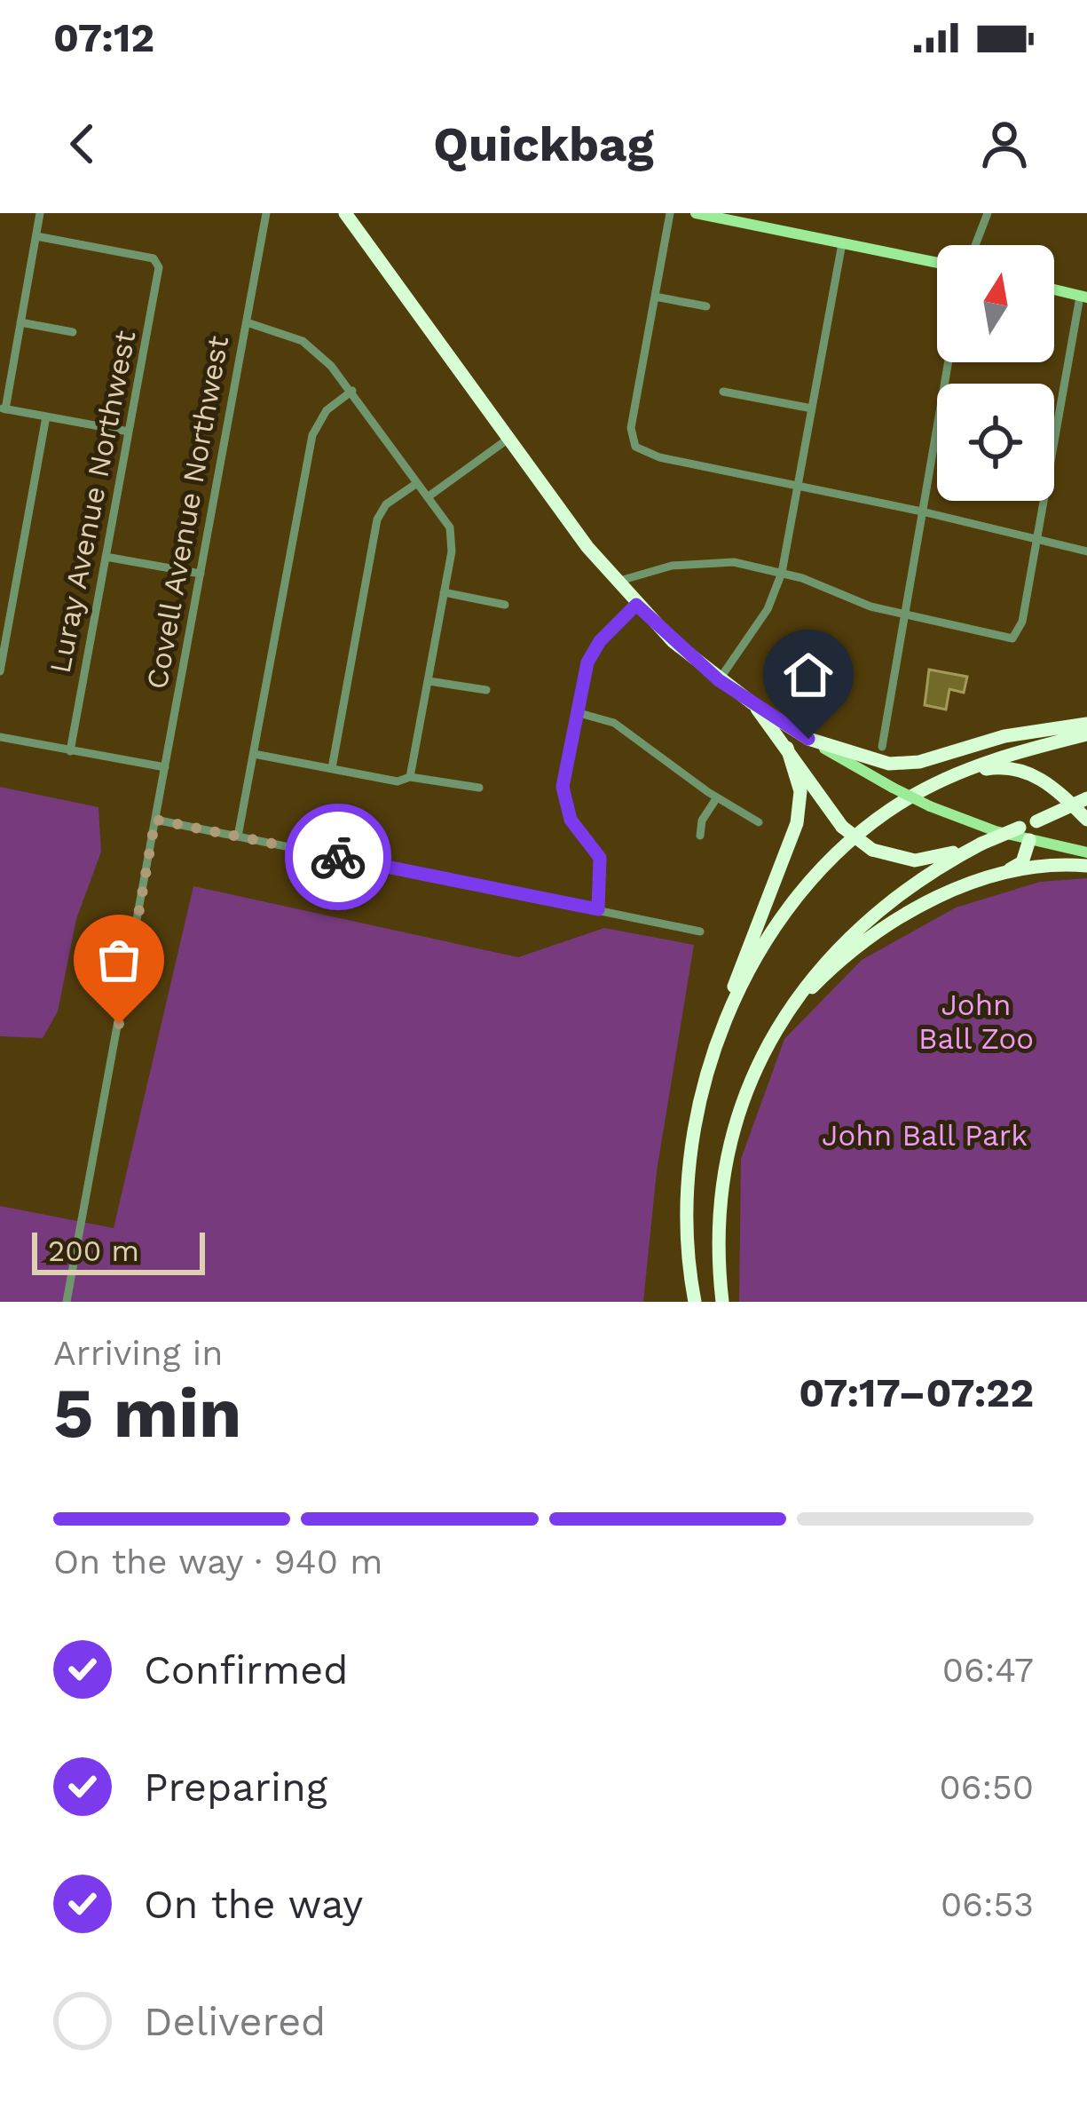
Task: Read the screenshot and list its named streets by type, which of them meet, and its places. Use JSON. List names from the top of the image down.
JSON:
{
  "streets": {
    "street": ["Luray Avenue Northwest", "Covell Avenue Northwest"]
  },
  "parks": ["John Ball Zoo", "John Ball Park"],
  "scale_bar": "200 m",
  "north": "top",
  "page": {
    "status": "07:12",
    "header": "Quickbag",
    "scale": "200 m",
    "heading": ["5 min", "Arriving in", "07:17–07:22"],
    "bar": "On the way · 940 m",
    "list": [
      ["Confirmed", "06:47"],
      ["Preparing", "06:50"],
      ["On the way", "06:53"],
      "Delivered"
    ]
  }
}
